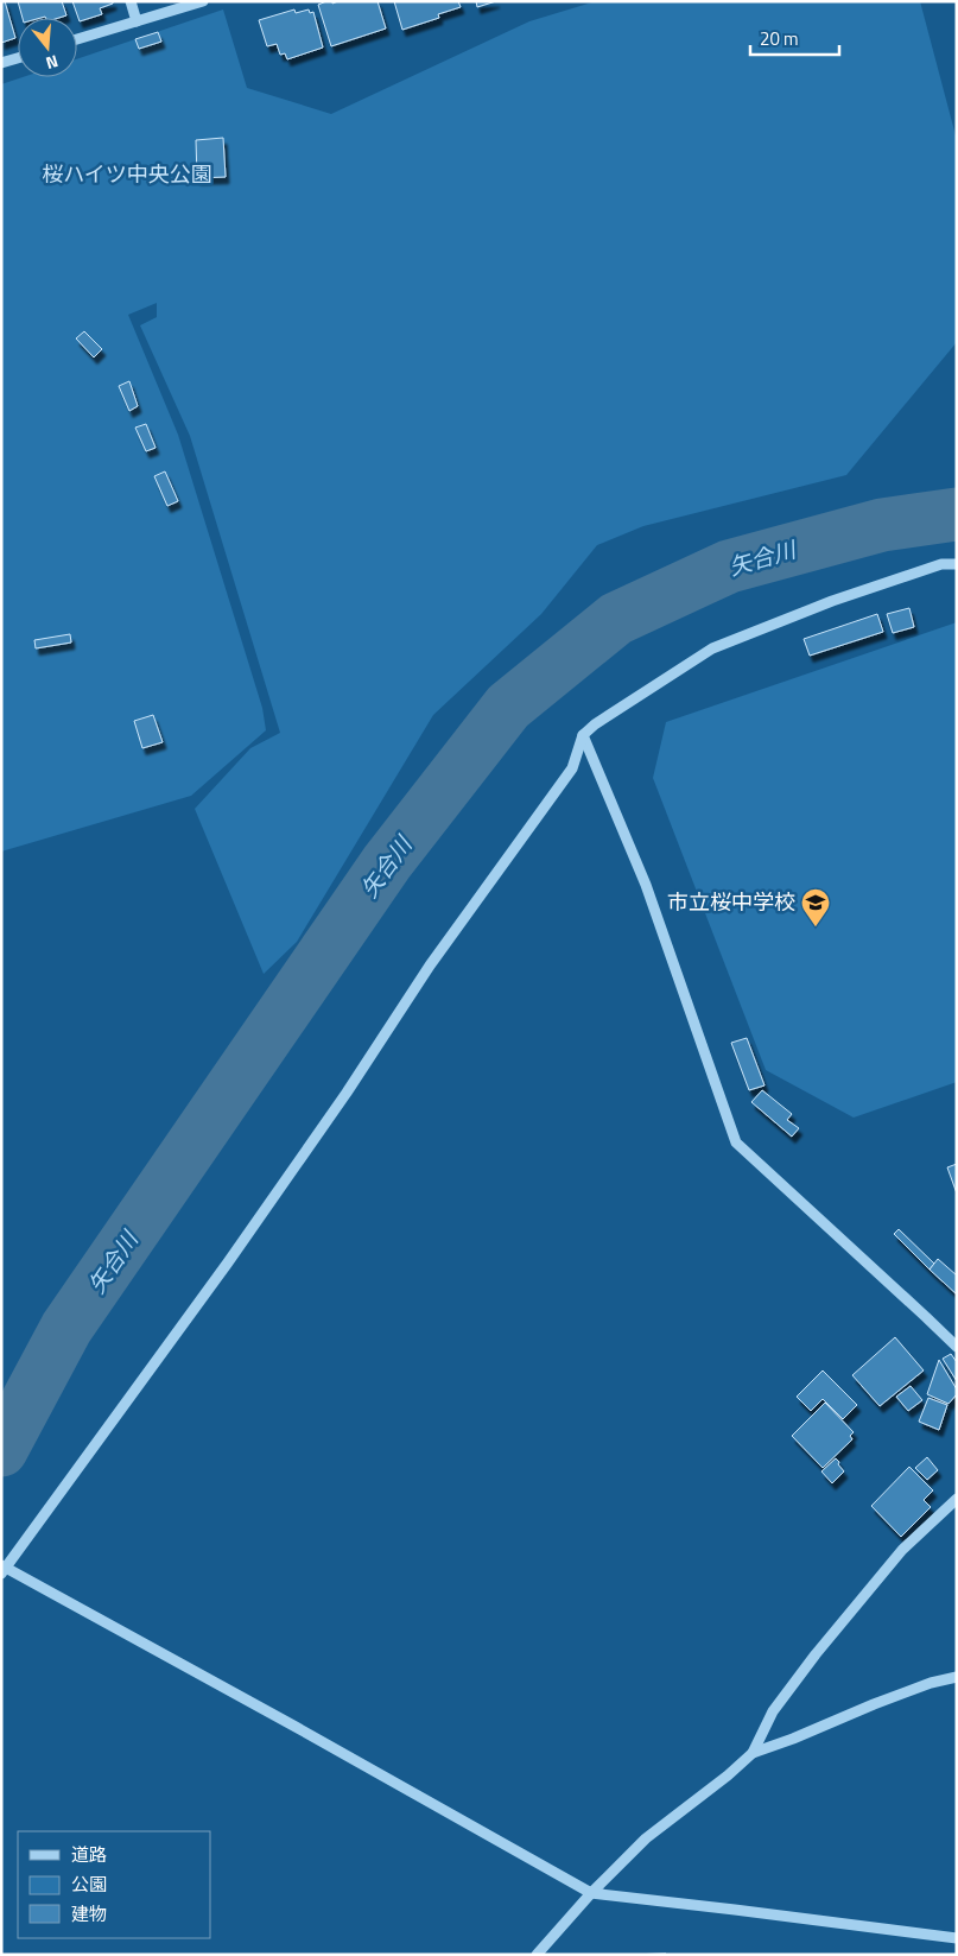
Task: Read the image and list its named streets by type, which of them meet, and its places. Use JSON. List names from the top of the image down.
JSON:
{
  "water": ["矢合川"],
  "parks": ["桜ハイツ中央公園"],
  "places": {
    "school or university": ["市立桜中学校"]
  },
  "legend": ["道路", "公園", "建物"],
  "scale_bar": "20 m",
  "north": "bottom"
}
